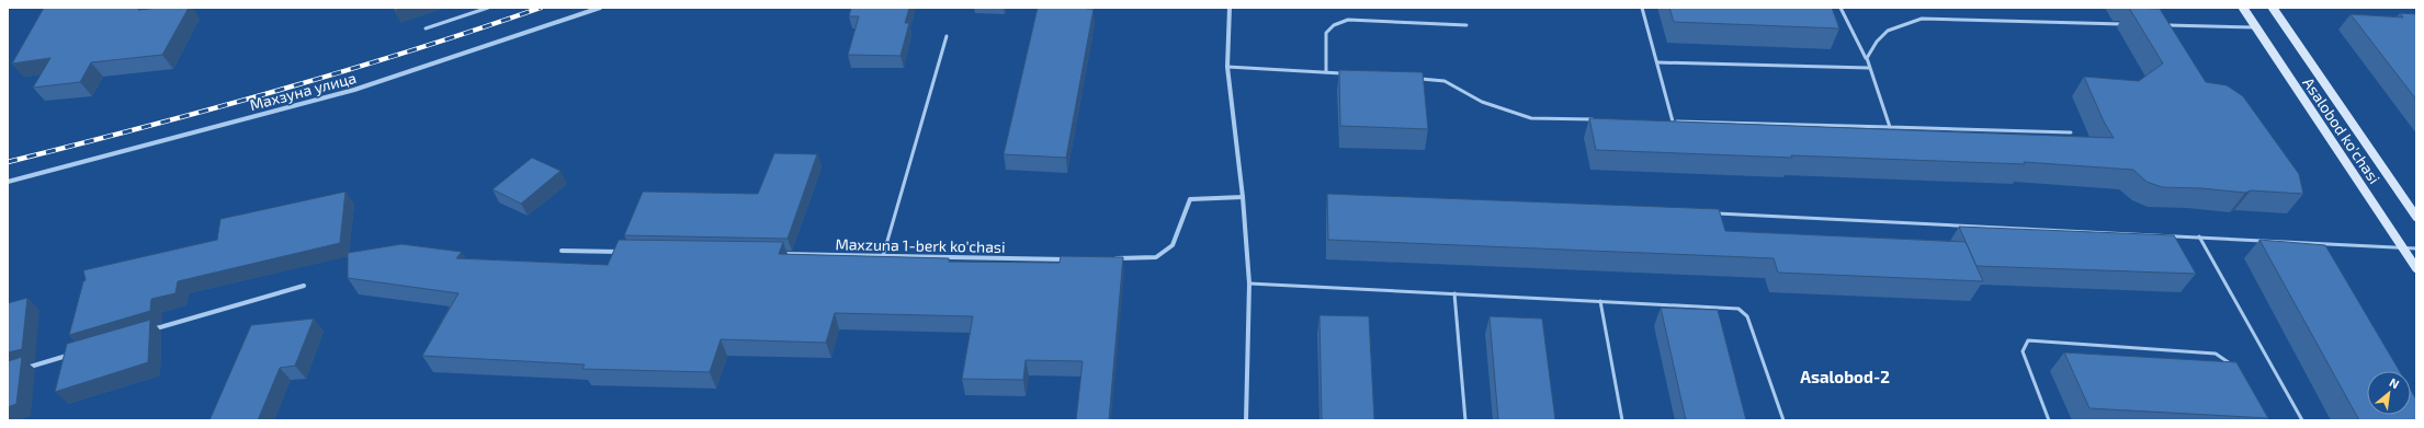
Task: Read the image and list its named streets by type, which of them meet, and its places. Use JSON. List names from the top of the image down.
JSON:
{
  "streets": {
    "main road": ["Asalobod ko'chasi"],
    "street": ["Махзуна улица", "Maxzuna 1-berk ko'chasi"]
  },
  "districts": ["Asalobod-2"],
  "north": "top right"
}
